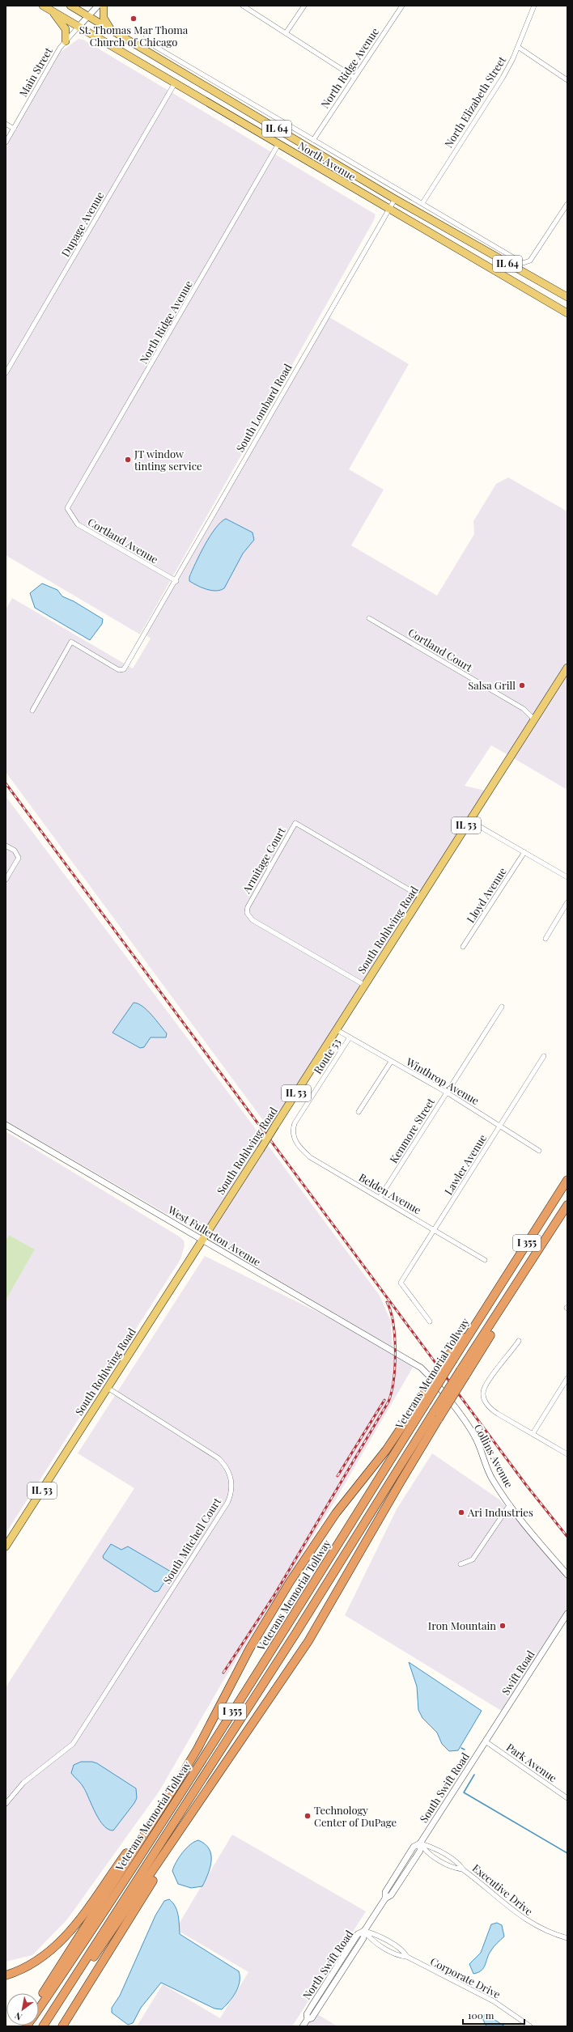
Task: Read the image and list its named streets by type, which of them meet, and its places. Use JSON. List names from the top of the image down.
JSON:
{
  "streets": {
    "highway": ["I 355", "Veterans Memorial Tollway"],
    "main road": [
      "IL 64",
      "North Avenue",
      "IL 53",
      "South Rohlwing Road"
    ],
    "street": [
      "North Ridge Avenue",
      "Main Street",
      "North Elizabeth Street",
      "Dupage Avenue",
      "South Lombard Road",
      "Cortland Avenue",
      "Cortland Court",
      "Armitage Court",
      "Lloyd Avenue",
      "Route 53",
      "Winthrop Avenue",
      "Kenmore Street",
      "Lawler Avenue",
      "Belden Avenue",
      "West Fullerton Avenue",
      "Collins Avenue",
      "South Mitchell Court",
      "Swift Road",
      "Park Avenue",
      "South Swift Road",
      "Executive Drive",
      "North Swift Road",
      "Corporate Drive"
    ]
  },
  "crossings": [
    ["North Ridge Avenue", "North Avenue"],
    ["North Ridge Avenue", "Cortland Avenue"],
    ["Main Street", "North Avenue"],
    ["North Elizabeth Street", "North Avenue"],
    ["North Avenue", "Dupage Avenue"],
    ["North Avenue", "South Lombard Road"],
    ["South Lombard Road", "Cortland Avenue"],
    ["Cortland Court", "South Rohlwing Road"],
    ["Armitage Court", "South Rohlwing Road"],
    ["South Rohlwing Road", "Winthrop Avenue"],
    ["South Rohlwing Road", "West Fullerton Avenue"],
    ["South Rohlwing Road", "South Mitchell Court"],
    ["Route 53", "Winthrop Avenue"],
    ["Route 53", "Belden Avenue"],
    ["Winthrop Avenue", "Kenmore Street"],
    ["Winthrop Avenue", "Lawler Avenue"],
    ["Kenmore Street", "Belden Avenue"],
    ["Lawler Avenue", "Belden Avenue"],
    ["West Fullerton Avenue", "Collins Avenue"],
    ["Swift Road", "Park Avenue"],
    ["Swift Road", "South Swift Road"],
    ["Park Avenue", "South Swift Road"],
    ["South Swift Road", "Executive Drive"],
    ["South Swift Road", "North Swift Road"],
    ["South Swift Road", "Corporate Drive"],
    ["North Swift Road", "Corporate Drive"]
  ],
  "places": [
    "St. Thomas Mar Thoma Church of Chicago",
    "JT window tinting service",
    "Salsa Grill",
    "Ari Industries",
    "Iron Mountain",
    "Technology Center of DuPage"
  ],
  "scale_bar": "100 m",
  "north": "bottom left"
}
